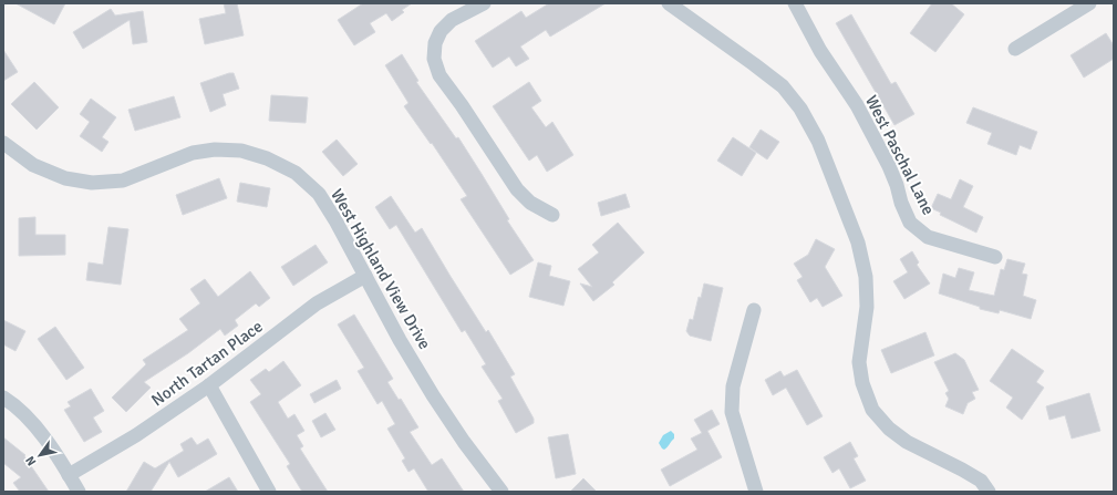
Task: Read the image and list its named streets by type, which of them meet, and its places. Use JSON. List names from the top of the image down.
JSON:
{
  "streets": {
    "street": ["West Paschal Lane", "West Highland View Drive", "North Tartan Place"]
  },
  "crossings": [
    ["West Highland View Drive", "North Tartan Place"]
  ],
  "north": "bottom left"
}
